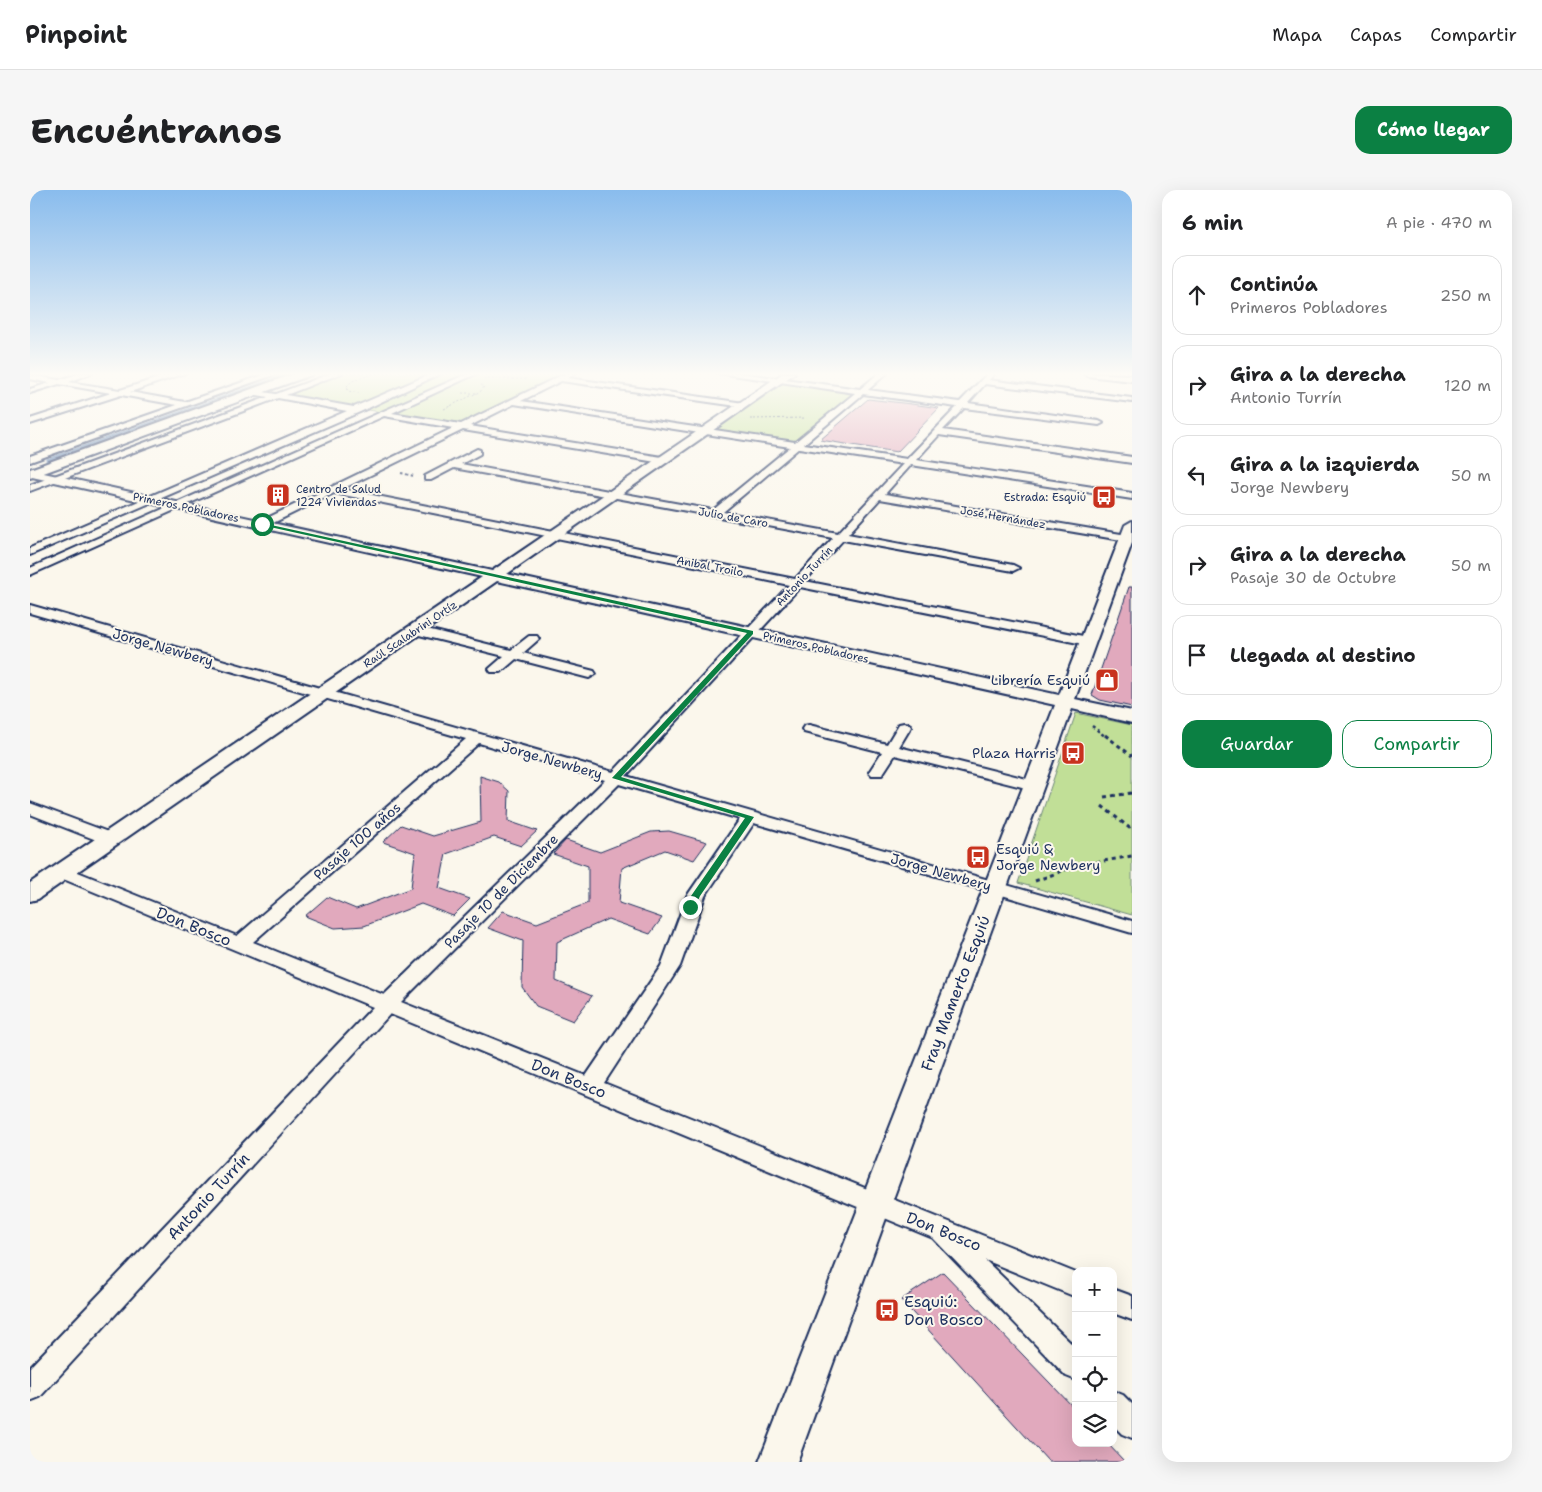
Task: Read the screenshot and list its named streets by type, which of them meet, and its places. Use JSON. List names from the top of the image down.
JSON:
{
  "streets": {
    "street": [
      "Primeros Pobladores",
      "Julio de Caro",
      "José Hernández",
      "Anibal Troilo",
      "Antonio Turrín",
      "Raúl Scalabrini Ortíz",
      "Jorge Newbery",
      "Pasaje 100 años",
      "Pasaje 10 de Diciembre",
      "Don Bosco",
      "Fray Mamerto Esquiú"
    ]
  },
  "crossings": [
    ["Primeros Pobladores", "Antonio Turrín"],
    ["Primeros Pobladores", "Raúl Scalabrini Ortíz"],
    ["Primeros Pobladores", "Fray Mamerto Esquiú"],
    ["Julio de Caro", "Antonio Turrín"],
    ["Julio de Caro", "Raúl Scalabrini Ortíz"],
    ["José Hernández", "Antonio Turrín"],
    ["José Hernández", "Fray Mamerto Esquiú"],
    ["Anibal Troilo", "Antonio Turrín"],
    ["Anibal Troilo", "Raúl Scalabrini Ortíz"],
    ["Anibal Troilo", "Fray Mamerto Esquiú"],
    ["Antonio Turrín", "Jorge Newbery"],
    ["Antonio Turrín", "Pasaje 10 de Diciembre"],
    ["Antonio Turrín", "Don Bosco"],
    ["Raúl Scalabrini Ortíz", "Jorge Newbery"],
    ["Raúl Scalabrini Ortíz", "Don Bosco"],
    ["Jorge Newbery", "Pasaje 100 años"],
    ["Jorge Newbery", "Pasaje 10 de Diciembre"],
    ["Jorge Newbery", "Fray Mamerto Esquiú"],
    ["Pasaje 100 años", "Don Bosco"],
    ["Pasaje 10 de Diciembre", "Don Bosco"],
    ["Don Bosco", "Fray Mamerto Esquiú"]
  ],
  "places": {
    "building": ["Centro de Salud 1224 Viviendas"],
    "bus stop": [
      "Estrada: Esquiú",
      "Plaza Harris",
      "Esquiú & Jorge Newbery",
      "Esquiú: Don Bosco"
    ],
    "shop": ["Librería Esquiú"]
  },
  "page": {
    "header": "Pinpoint",
    "nav": ["Mapa", "Capas", "Compartir"],
    "buttons": [
      "Cómo llegar",
      ["Guardar", "Compartir"]
    ],
    "title": "Encuéntranos",
    "heading": ["6 min", "A pie · 470 m"],
    "list": [
      ["Continúa", "Primeros Pobladores", "250 m"],
      ["Gira a la derecha", "Antonio Turrín", "120 m"],
      ["Gira a la izquierda", "Jorge Newbery", "50 m"],
      ["Gira a la derecha", "Pasaje 30 de Octubre", "50 m"],
      "Llegada al destino"
    ],
    "map_buttons": ["+", "−"]
  }
}
